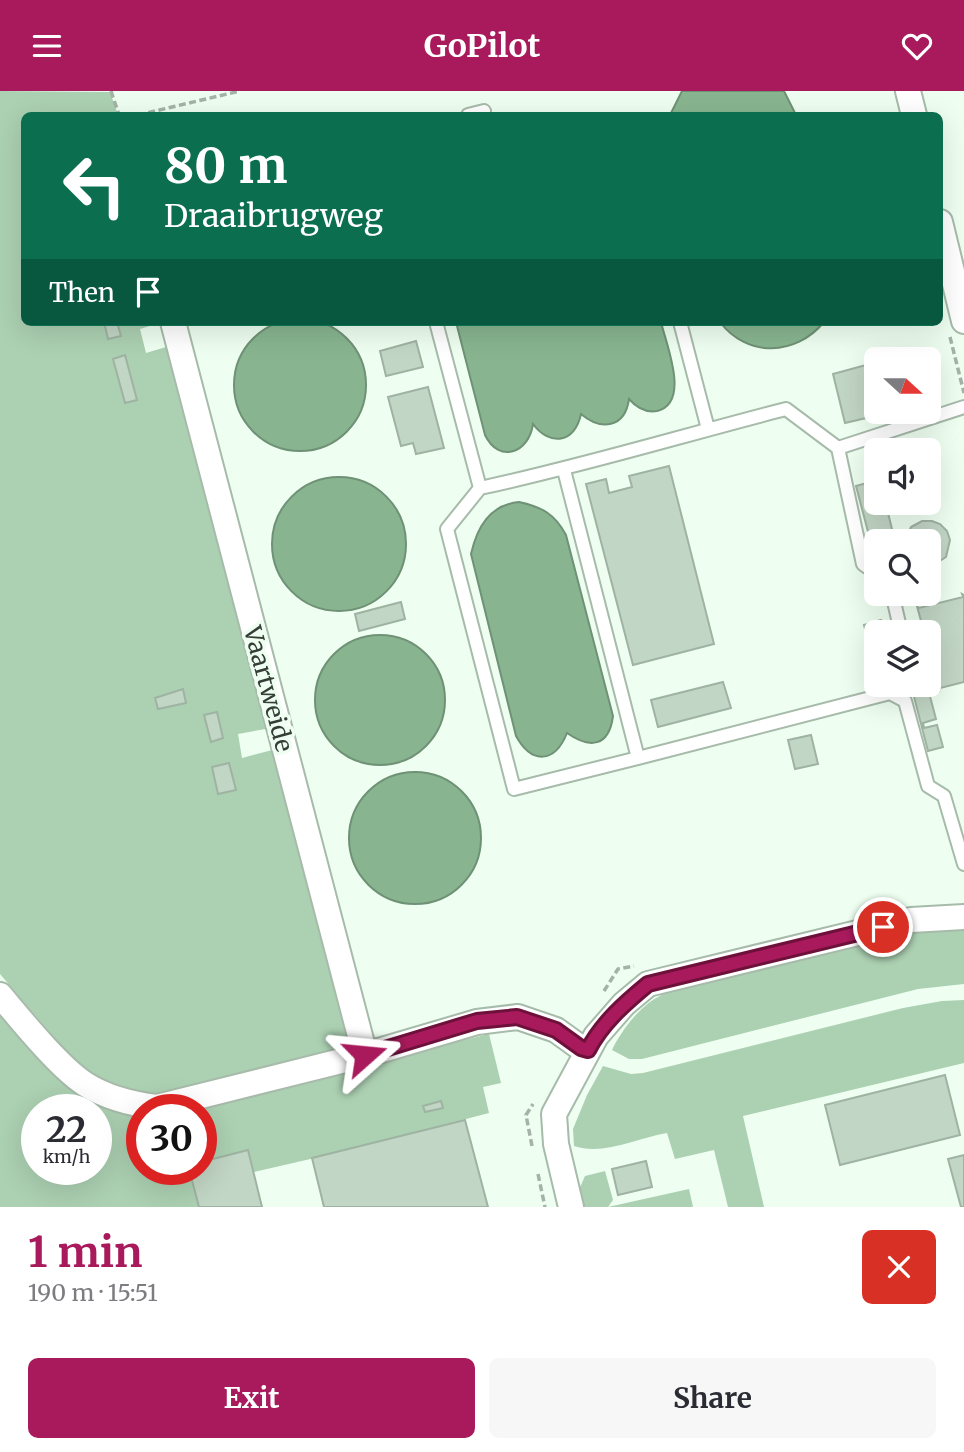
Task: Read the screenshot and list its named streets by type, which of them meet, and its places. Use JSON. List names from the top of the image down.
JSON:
{
  "streets": {
    "street": ["Vaartweide"]
  },
  "north": "right",
  "page": {
    "header": "GoPilot",
    "turn": ["80 m", "Draaibrugweg"],
    "then": "Then",
    "speed": "22 km/h",
    "limit": "30",
    "heading": ["1 min", "190 m · 15:51"],
    "buttons": ["Exit", "Share"]
  }
}
